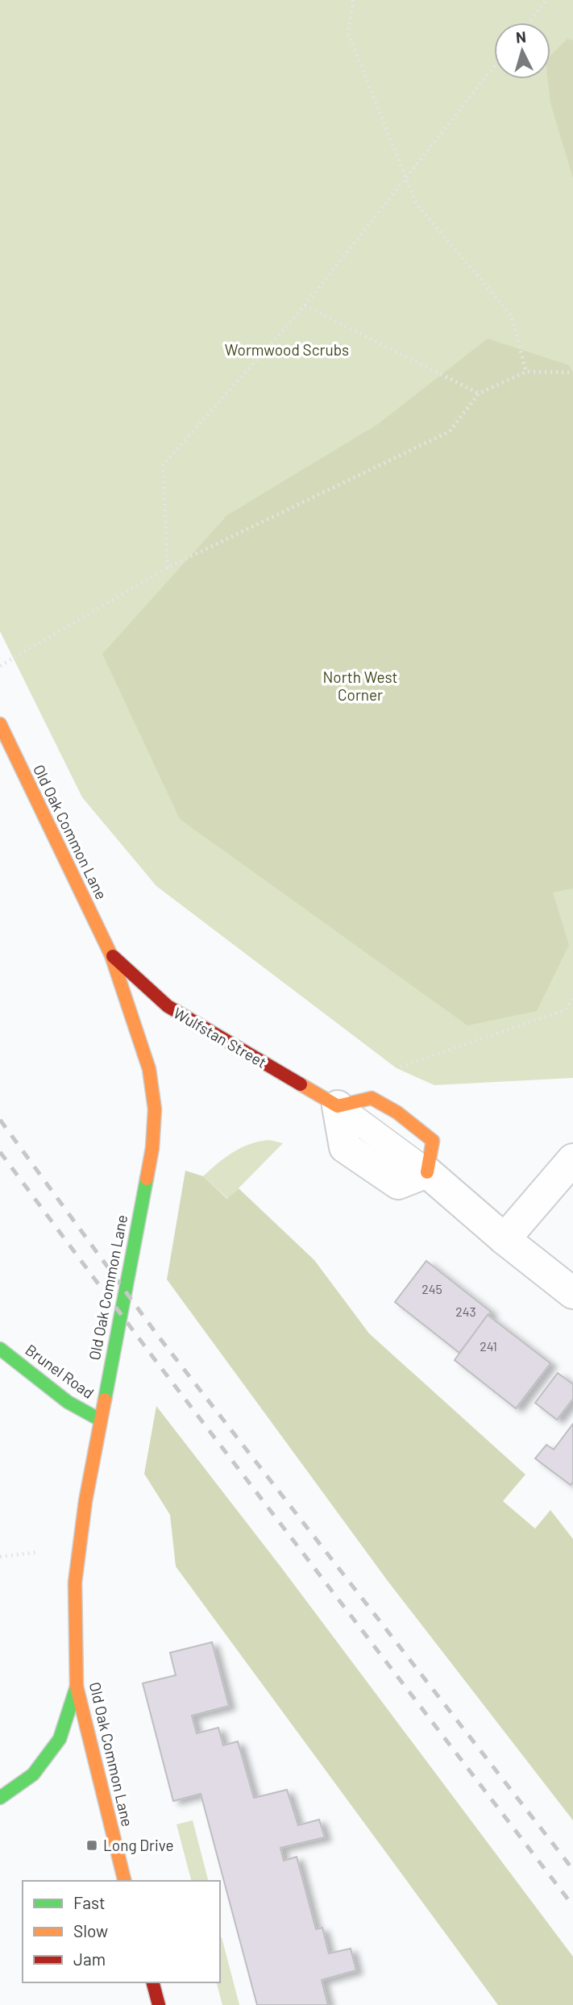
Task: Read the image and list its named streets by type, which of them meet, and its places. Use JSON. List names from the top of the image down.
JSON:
{
  "streets": {
    "street": ["Old Oak Common Lane", "Wulfstan Street", "Brunel Road"]
  },
  "crossings": [
    ["Old Oak Common Lane", "Wulfstan Street"],
    ["Old Oak Common Lane", "Brunel Road"]
  ],
  "parks": ["Wormwood Scrubs", "North West Corner"],
  "places": {
    "transit": ["Long Drive"]
  },
  "house_numbers": ["245", "243", "241"],
  "legend": ["Fast", "Slow", "Jam"],
  "north": "top"
}
